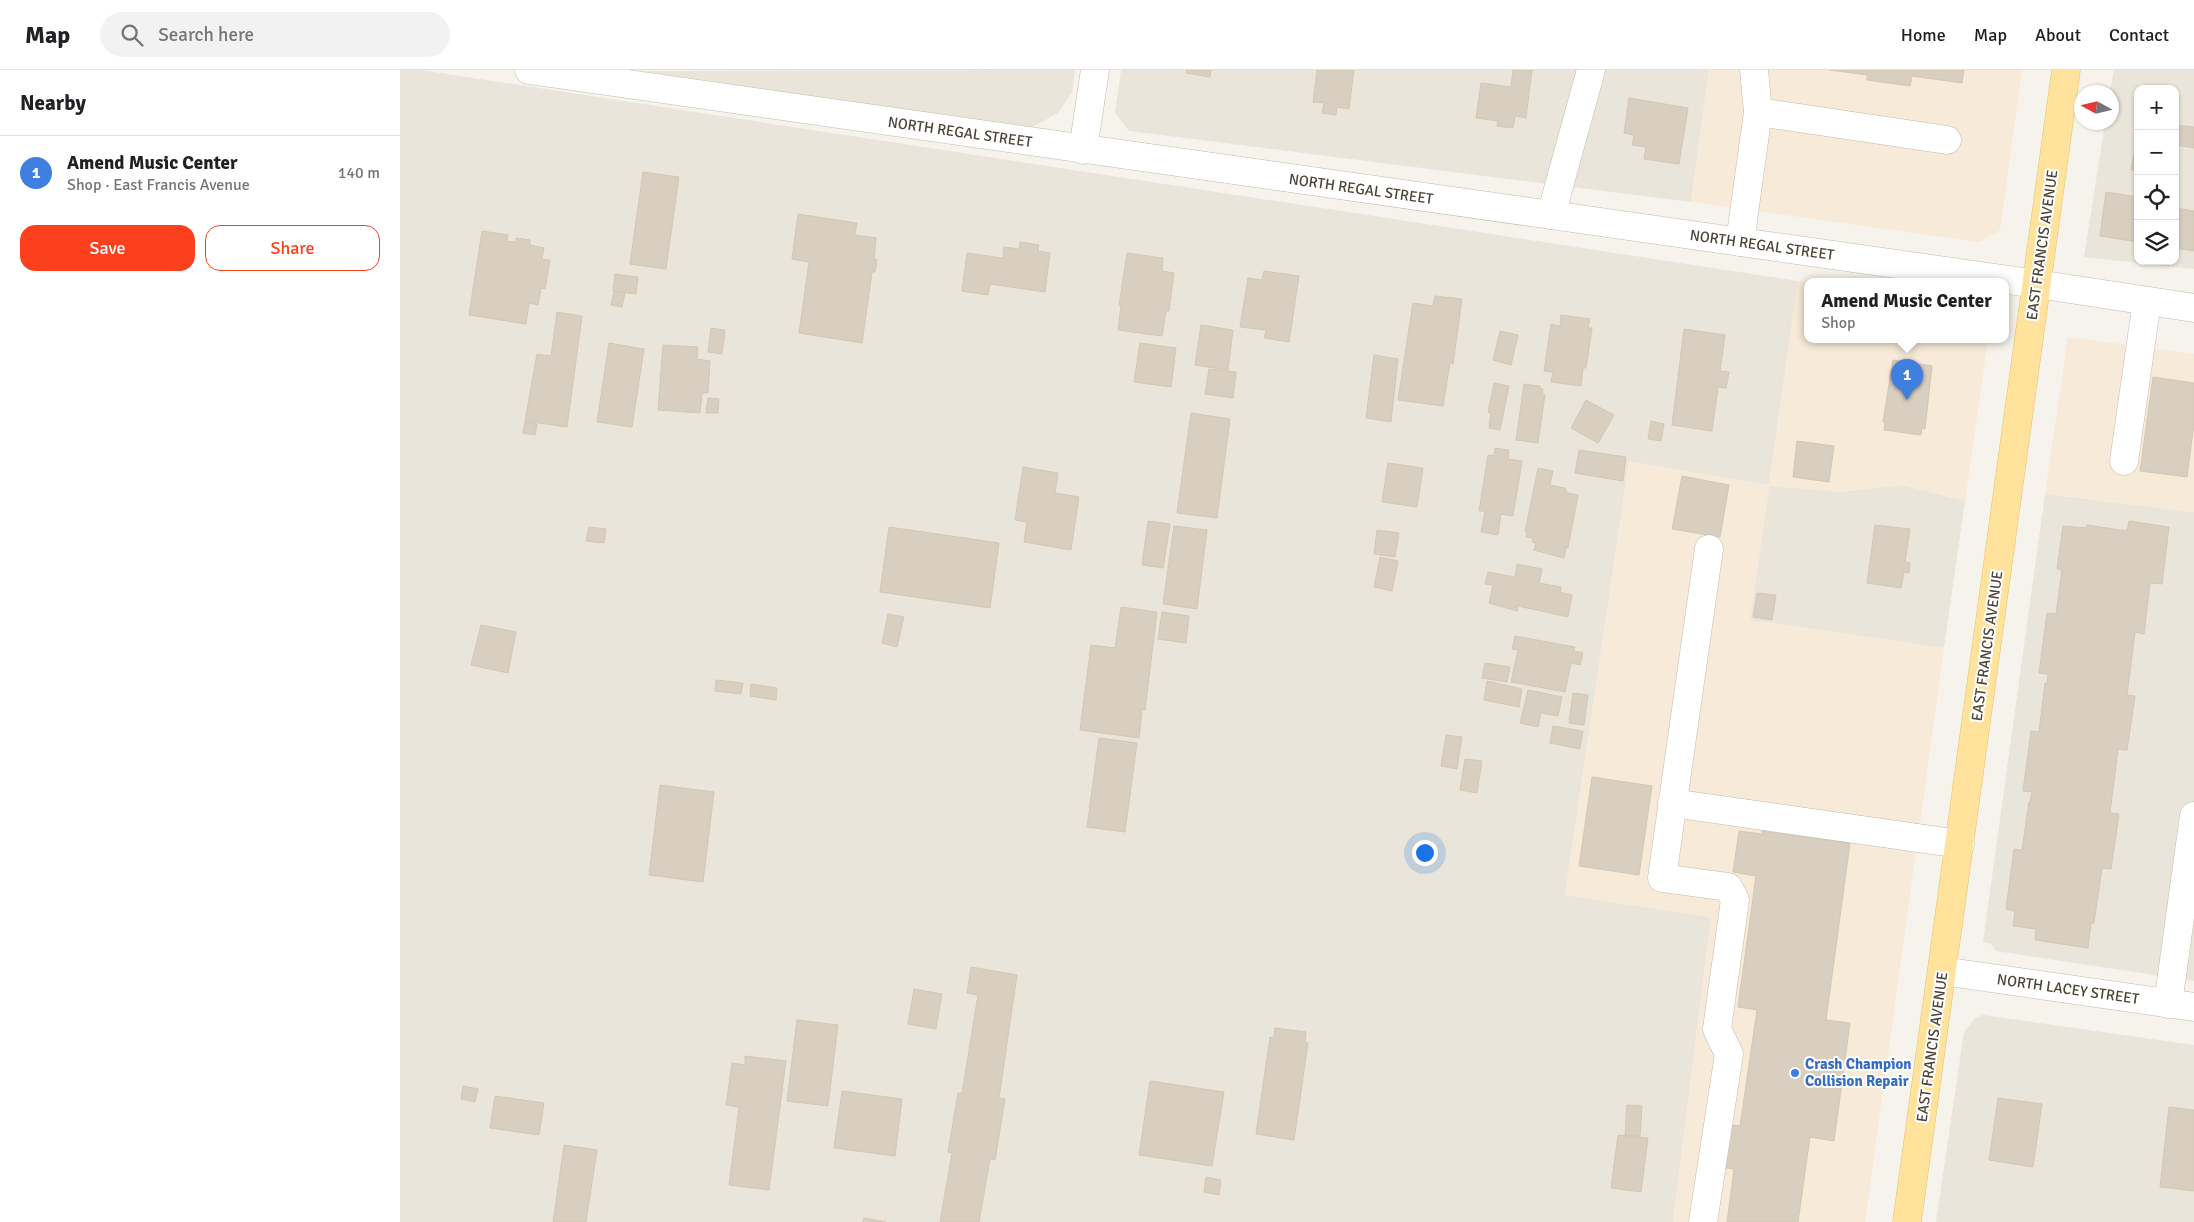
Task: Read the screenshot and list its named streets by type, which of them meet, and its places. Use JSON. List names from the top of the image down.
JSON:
{
  "streets": {
    "main road": ["EAST FRANCIS AVENUE"],
    "street": ["NORTH REGAL STREET", "NORTH LACEY STREET"]
  },
  "crossings": [
    ["NORTH REGAL STREET", "EAST FRANCIS AVENUE"],
    ["EAST FRANCIS AVENUE", "NORTH LACEY STREET"]
  ],
  "places": ["Crash Champion Collision Repair"],
  "north": "left",
  "page": {
    "header": "Map",
    "search": "Search here",
    "nav": [
      "Home",
      "Map",
      "About",
      "Contact"
    ],
    "heading": "Nearby",
    "map_buttons": ["+", "−"],
    "list": [
      {
        "mark": "1",
        "name": "Amend Music Center",
        "note": "Shop · East Francis Avenue",
        "value": "140 m"
      }
    ],
    "buttons": ["Save", "Share"],
    "popup": ["Amend Music Center", "Shop"],
    "pins": "1"
  }
}
